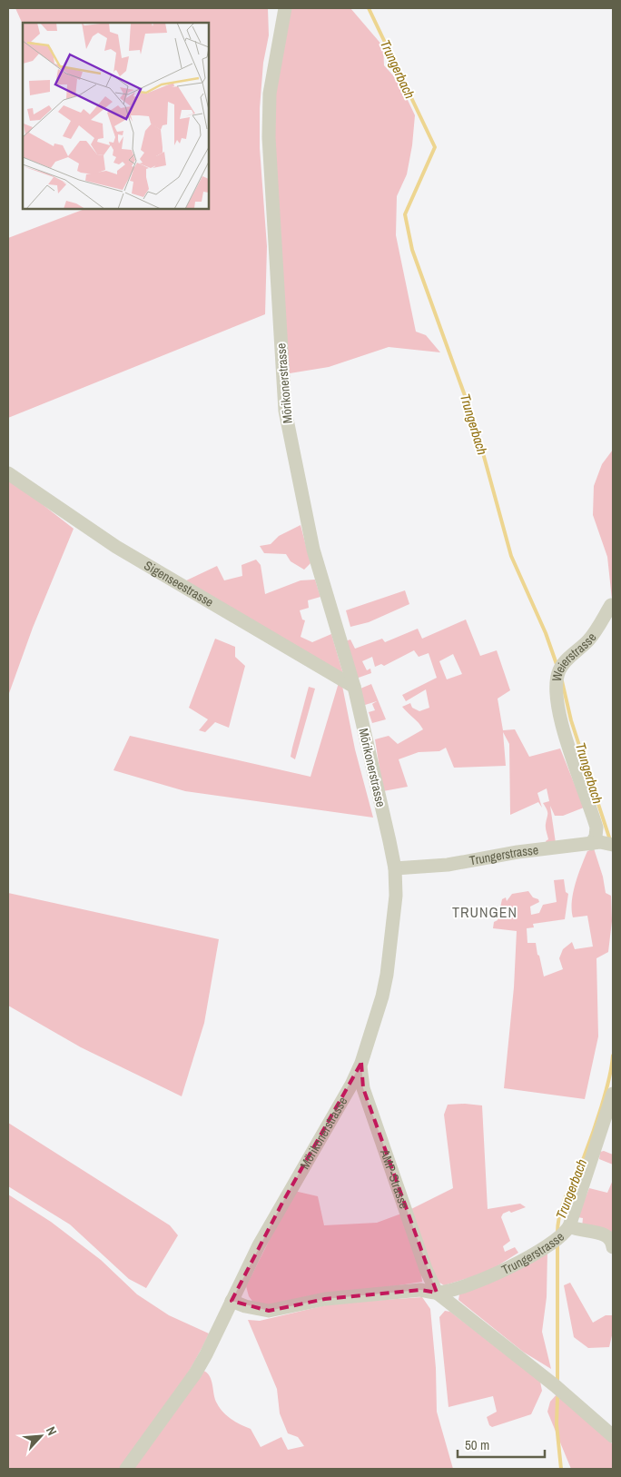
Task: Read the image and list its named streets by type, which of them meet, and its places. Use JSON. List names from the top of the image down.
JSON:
{
  "streets": {
    "street": [
      "Mörikonerstrasse",
      "Sigenseestrasse",
      "Weierstrasse",
      "Trungerstrasse",
      "AMP-Strasse"
    ]
  },
  "crossings": [
    ["Mörikonerstrasse", "Sigenseestrasse"],
    ["Mörikonerstrasse", "Trungerstrasse"],
    ["Mörikonerstrasse", "AMP-Strasse"],
    ["Weierstrasse", "Trungerstrasse"],
    ["Trungerstrasse", "AMP-Strasse"]
  ],
  "districts": ["TRUNGEN"],
  "water": ["Trungerbach"],
  "scale_bar": "50 m",
  "north": "top right"
}
